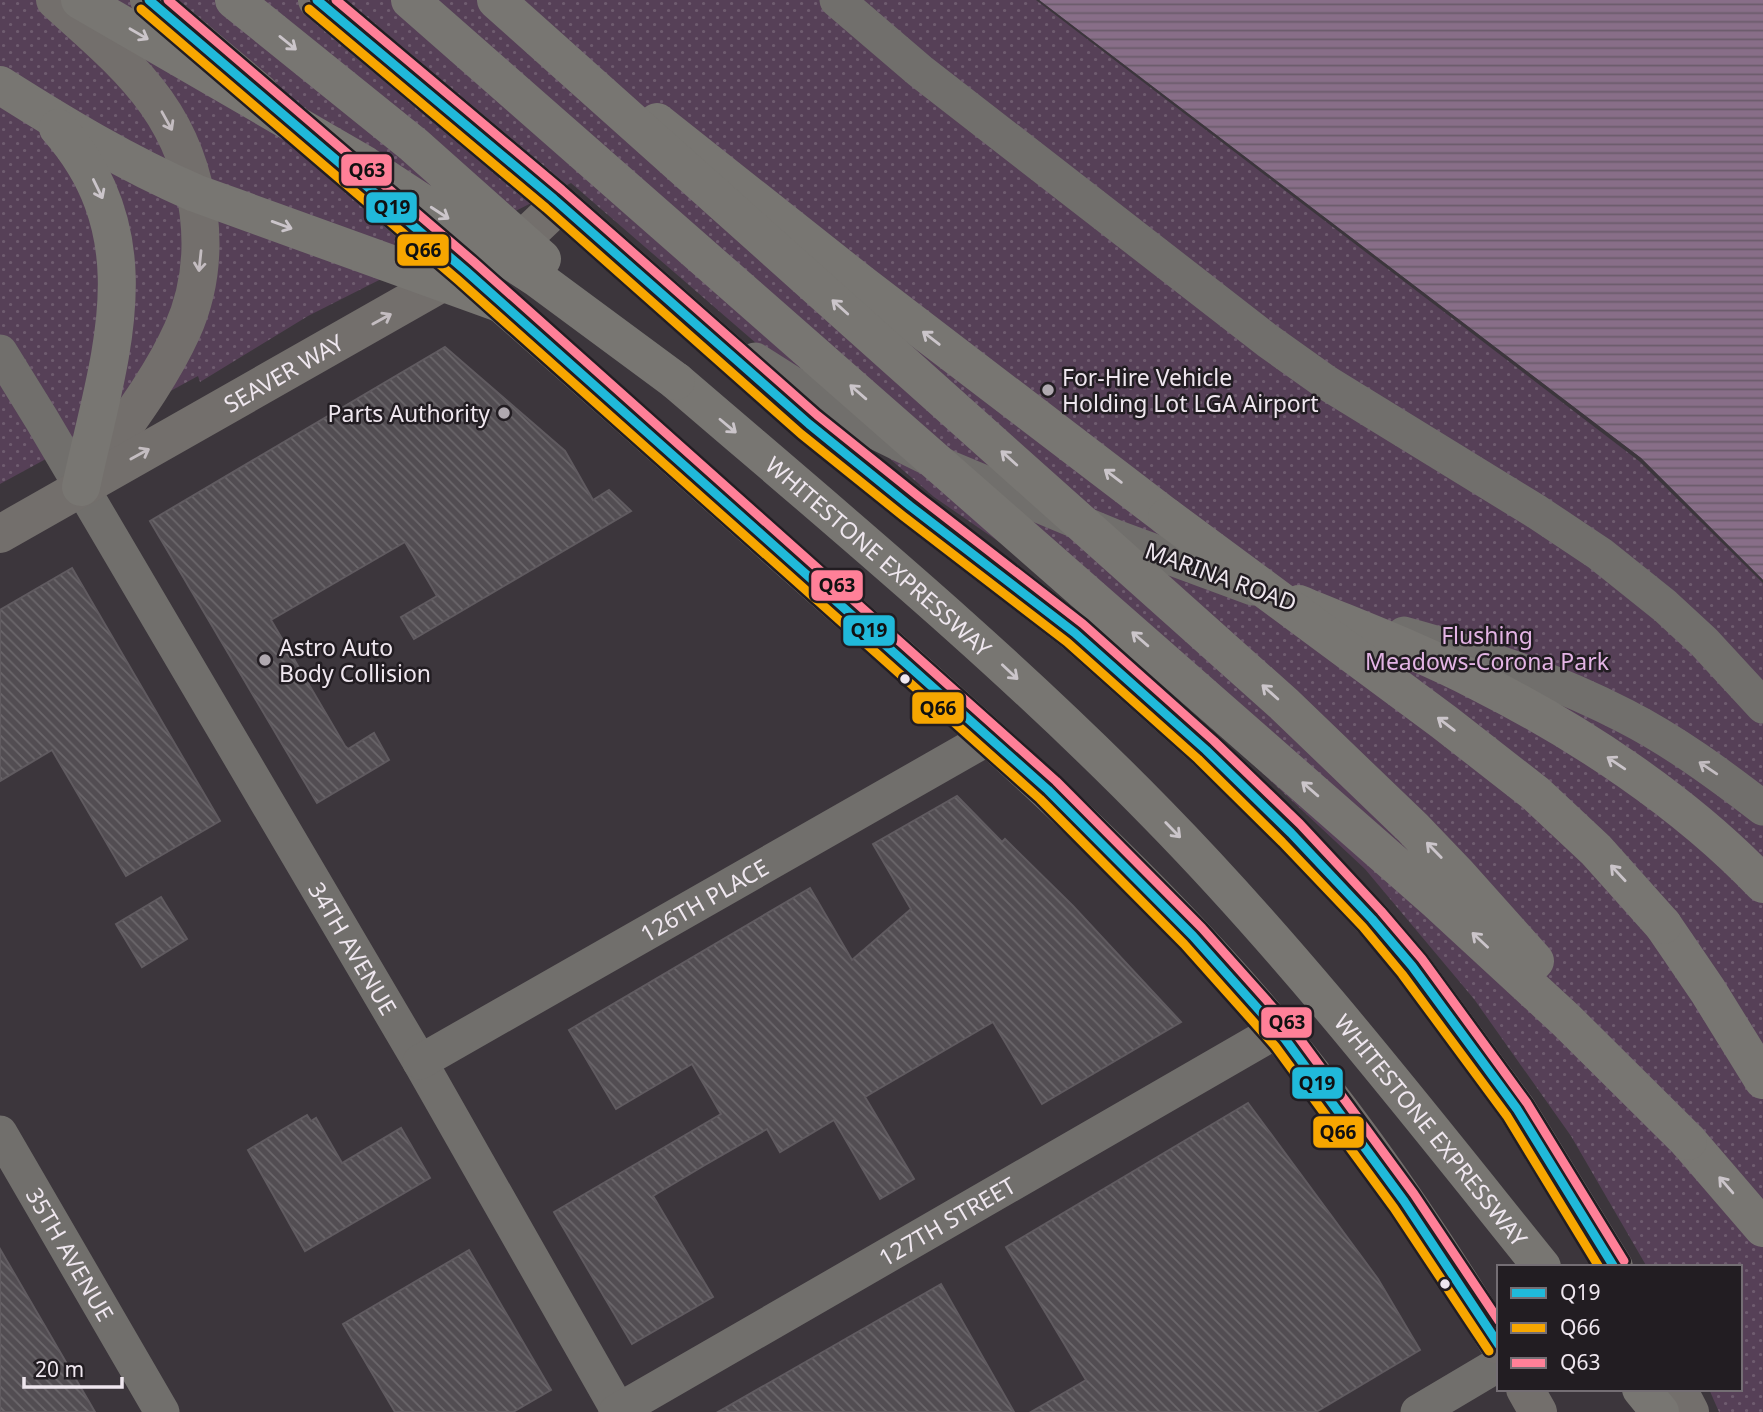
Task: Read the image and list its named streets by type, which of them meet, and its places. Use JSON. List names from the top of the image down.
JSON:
{
  "streets": {
    "highway": ["WHITESTONE EXPRESSWAY"],
    "main road": ["SEAVER WAY"],
    "street": [
      "MARINA ROAD",
      "126TH PLACE",
      "34TH AVENUE",
      "127TH STREET",
      "35TH AVENUE"
    ]
  },
  "crossings": [
    ["SEAVER WAY", "34TH AVENUE"],
    ["126TH PLACE", "34TH AVENUE"],
    ["34TH AVENUE", "127TH STREET"]
  ],
  "one_way": ["SEAVER WAY"],
  "parks": ["Flushing Meadows-Corona Park"],
  "places": ["For-Hire Vehicle Holding Lot LGA Airport", "Parts Authority", "Astro Auto Body Collision"],
  "lines": ["transit line Q19", "transit line Q63", "transit line Q66"],
  "legend": ["Q19", "Q66", "Q63"],
  "scale_bar": "20 m"
}
